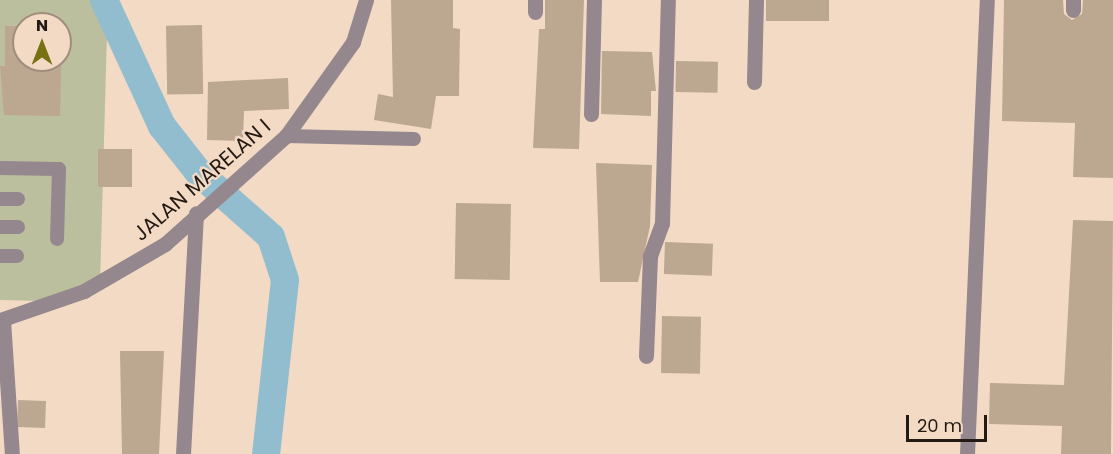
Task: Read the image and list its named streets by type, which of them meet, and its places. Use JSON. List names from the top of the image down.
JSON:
{
  "streets": {
    "street": ["JALAN MARELAN I"]
  },
  "scale_bar": "20 m",
  "north": "top"
}
